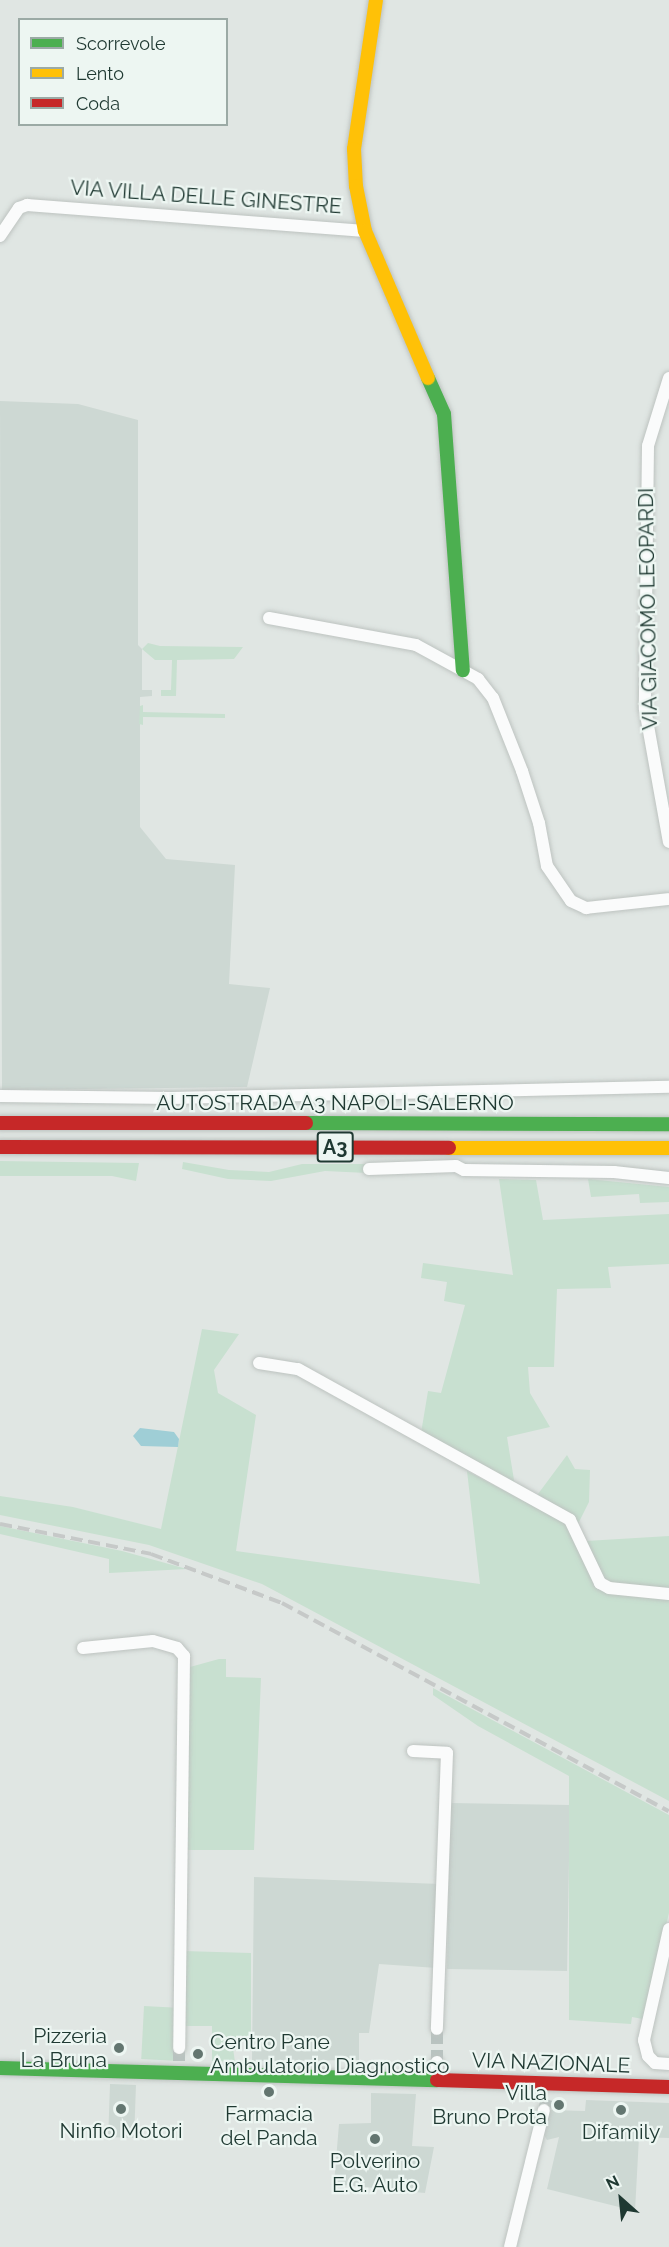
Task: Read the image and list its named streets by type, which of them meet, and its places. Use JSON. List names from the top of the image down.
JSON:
{
  "streets": {
    "main road": [
      "VIA VILLA DELLE GINESTRE",
      "AUTOSTRADA A3 NAPOLI-SALERNO",
      "A3",
      "VIA NAZIONALE"
    ],
    "street": ["VIA GIACOMO LEOPARDI"]
  },
  "places": [
    "Pizzeria La Bruna",
    "Centro Pane Ambulatorio Diagnostico",
    "Farmacia del Panda",
    "Villa Bruno Prota",
    "Ninfio Motori",
    "Difamily",
    "Polverino E.G. Auto"
  ],
  "legend": ["Scorrevole", "Lento", "Coda"],
  "north": "top left"
}
